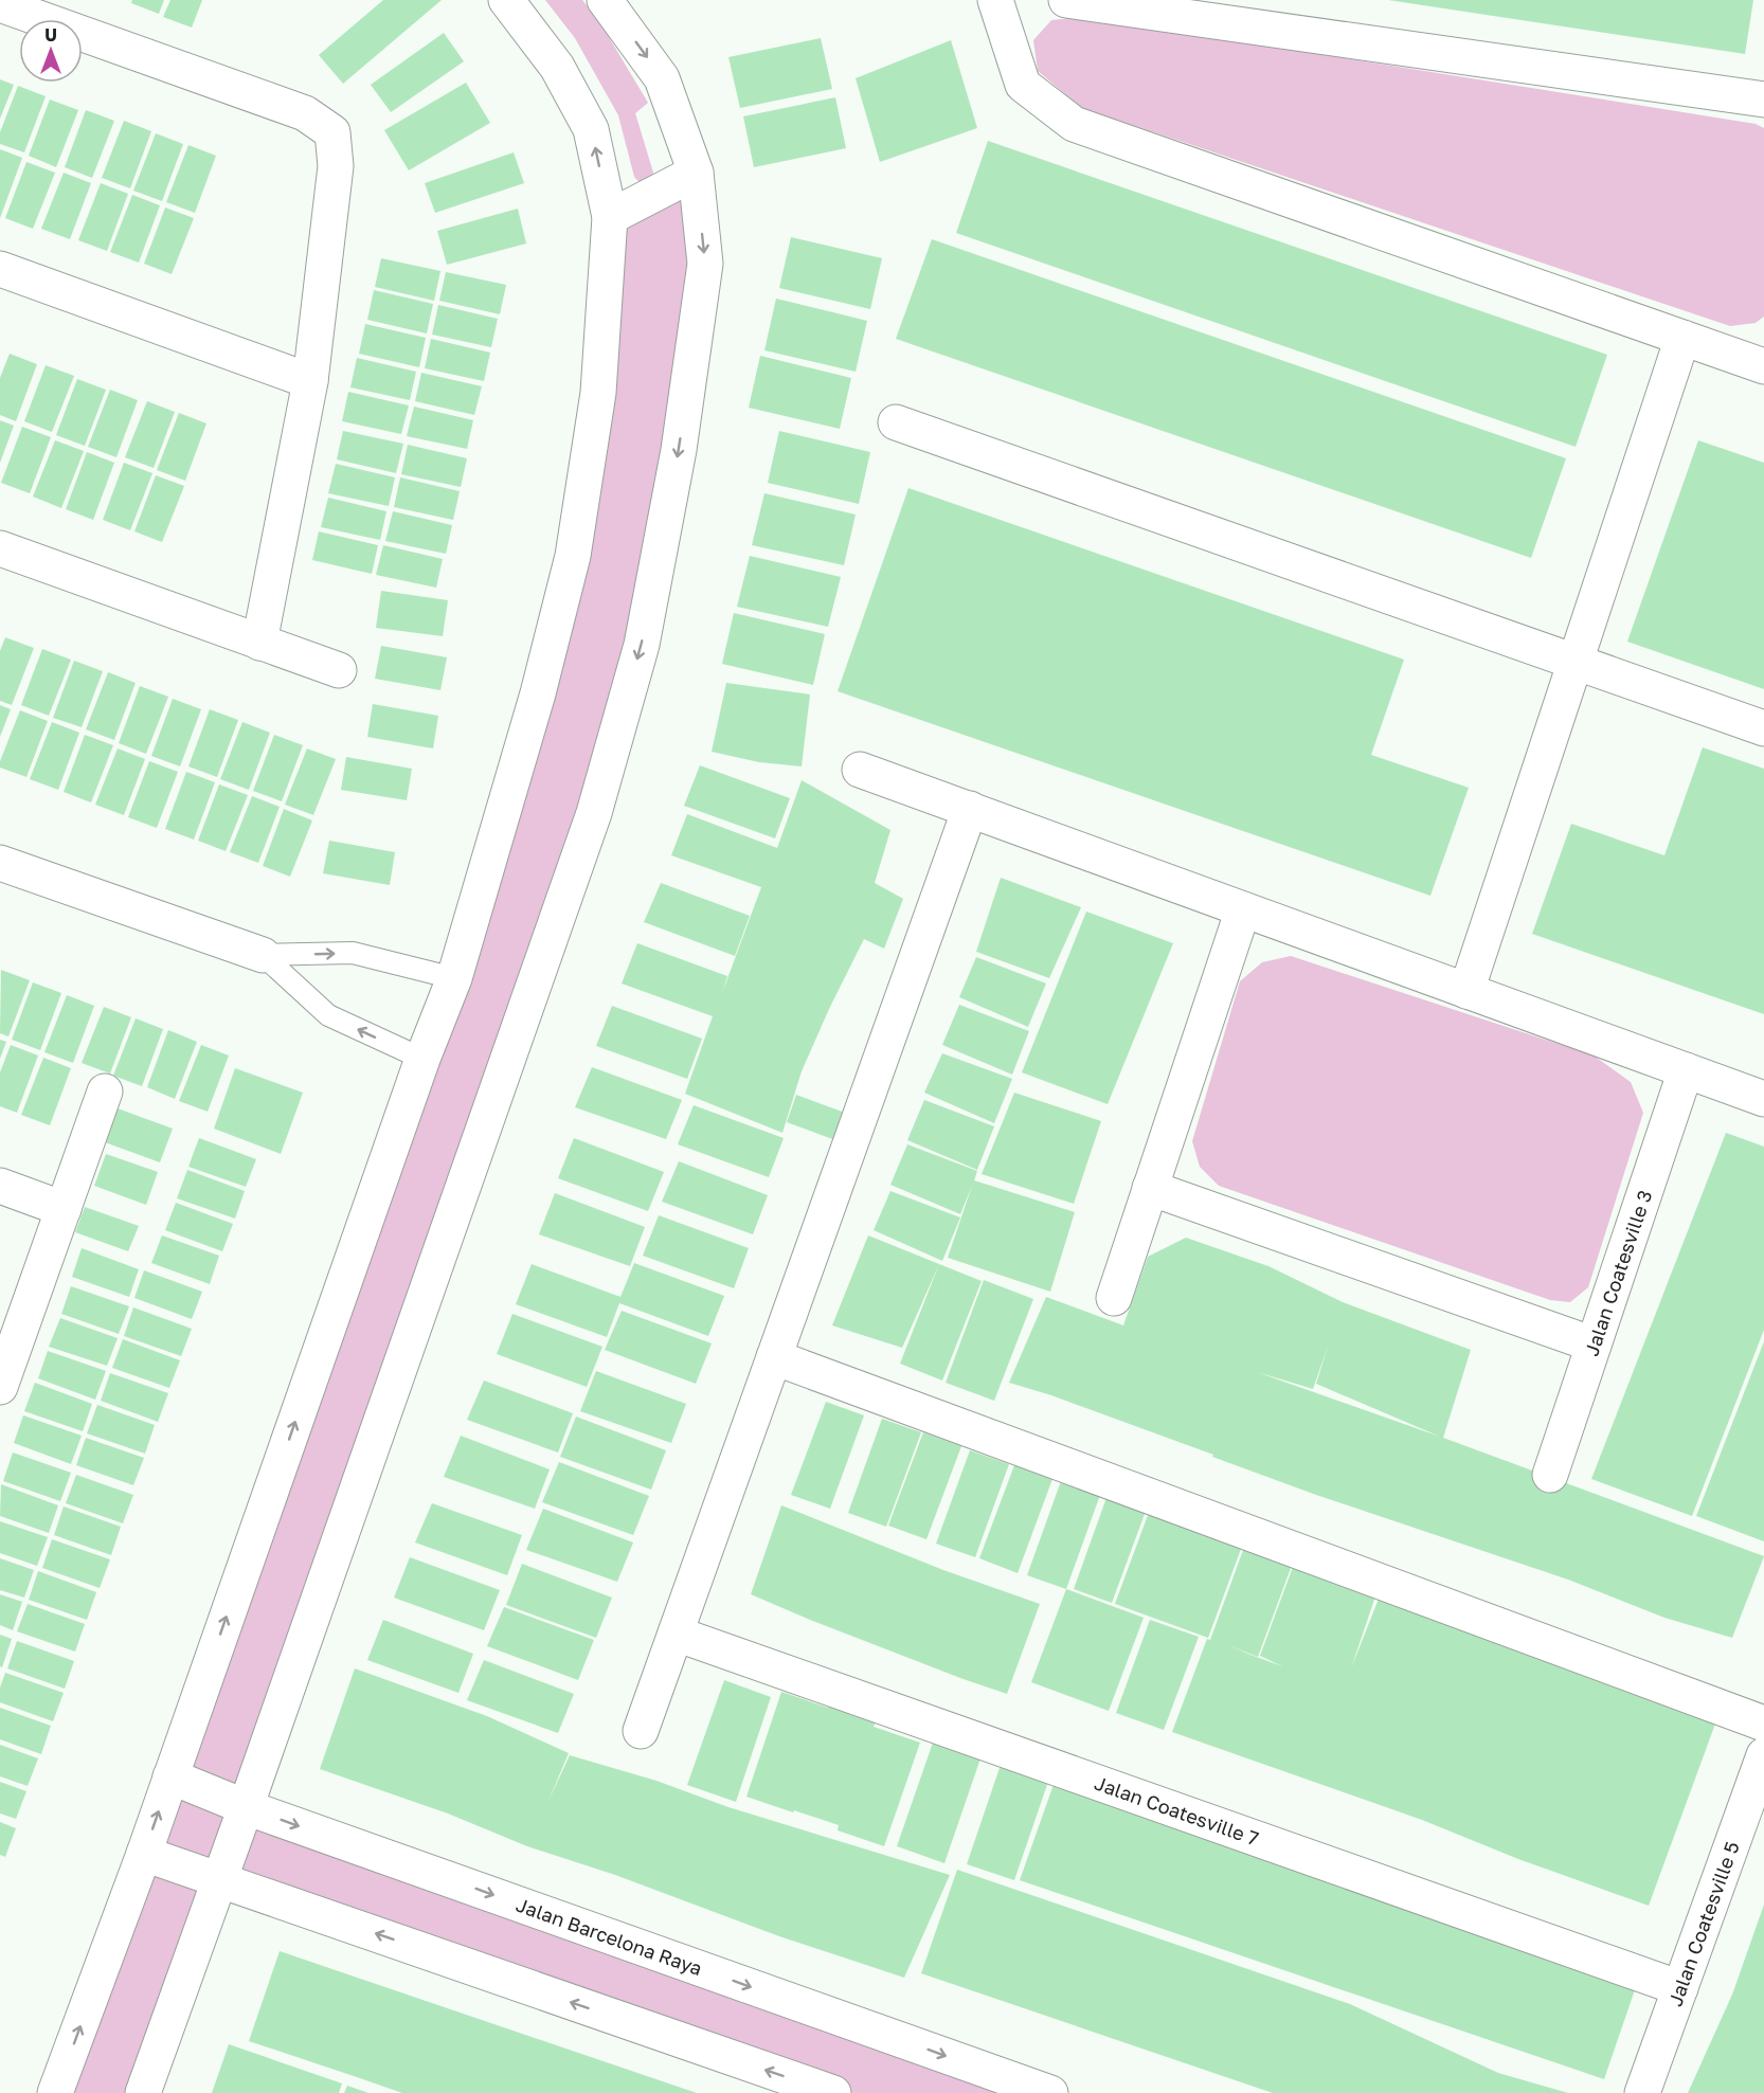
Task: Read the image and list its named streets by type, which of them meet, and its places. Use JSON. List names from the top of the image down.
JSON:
{
  "streets": {
    "street": [
      "Jalan Coatesville 3",
      "Jalan Coatesville 7",
      "Jalan Coatesville 5",
      "Jalan Barcelona Raya"
    ]
  },
  "crossings": [
    ["Jalan Coatesville 7", "Jalan Coatesville 5"]
  ],
  "north": "top"
}
